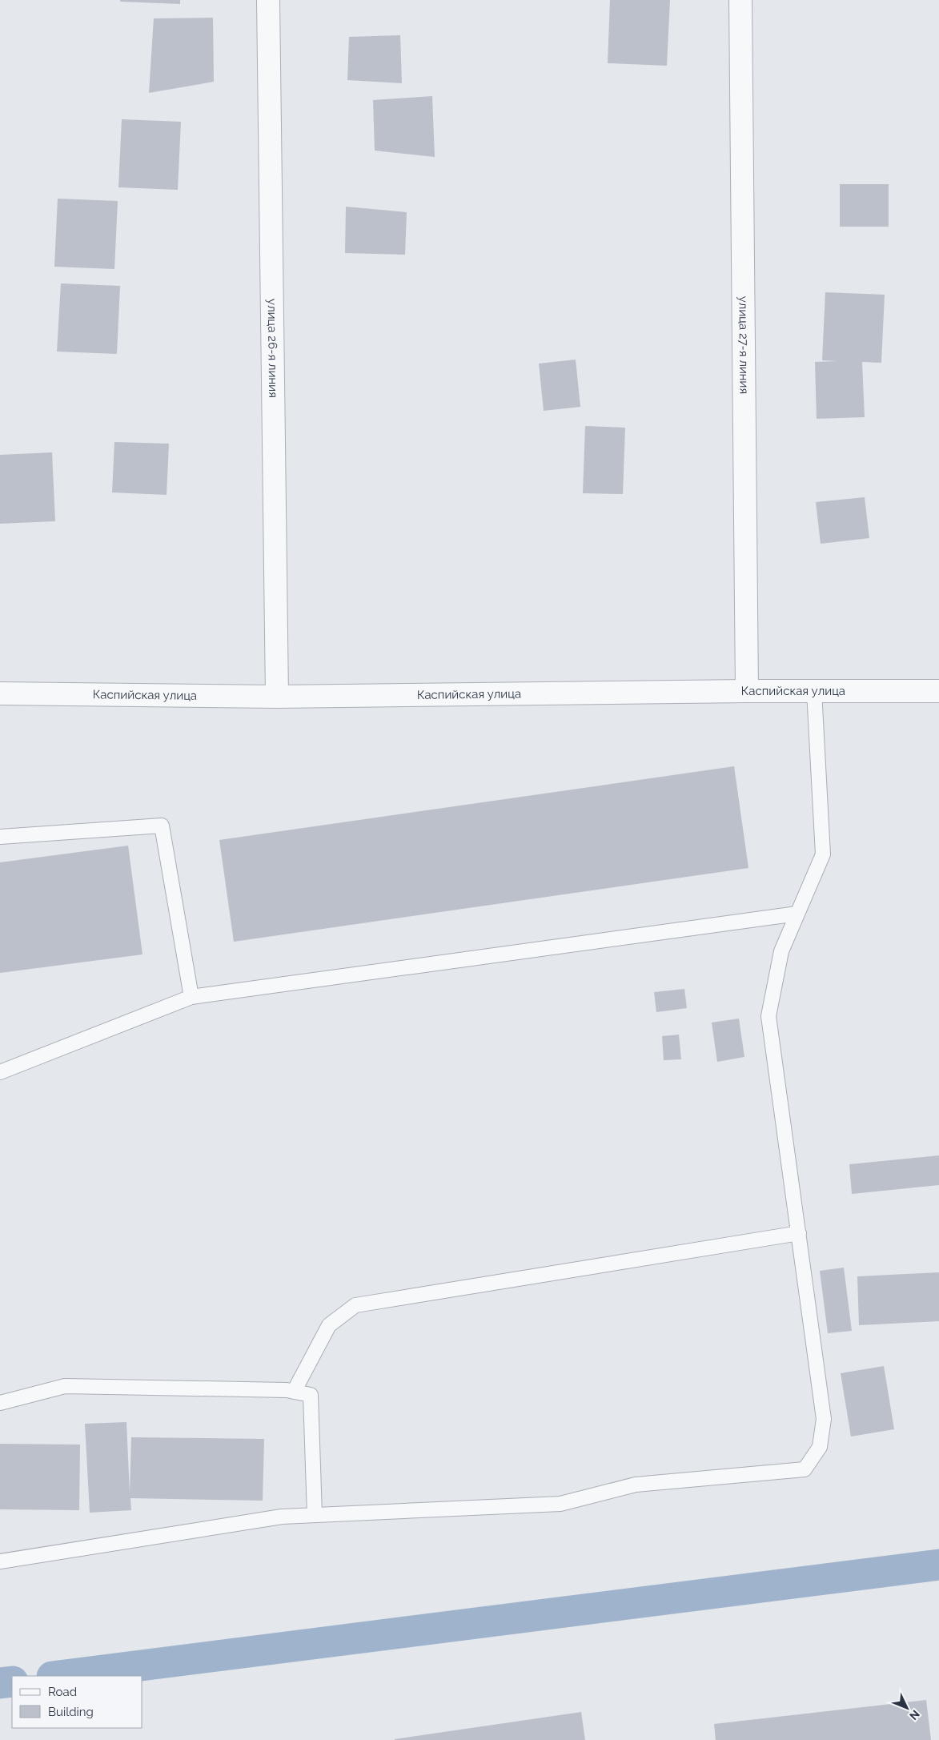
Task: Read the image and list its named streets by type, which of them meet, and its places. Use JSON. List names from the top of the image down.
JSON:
{
  "streets": {
    "street": ["улица 27-я линия", "улица 26-я линия", "Каспийская улица"]
  },
  "crossings": [
    ["улица 27-я линия", "Каспийская улица"],
    ["улица 26-я линия", "Каспийская улица"]
  ],
  "legend": ["Road", "Building"],
  "north": "bottom right"
}
